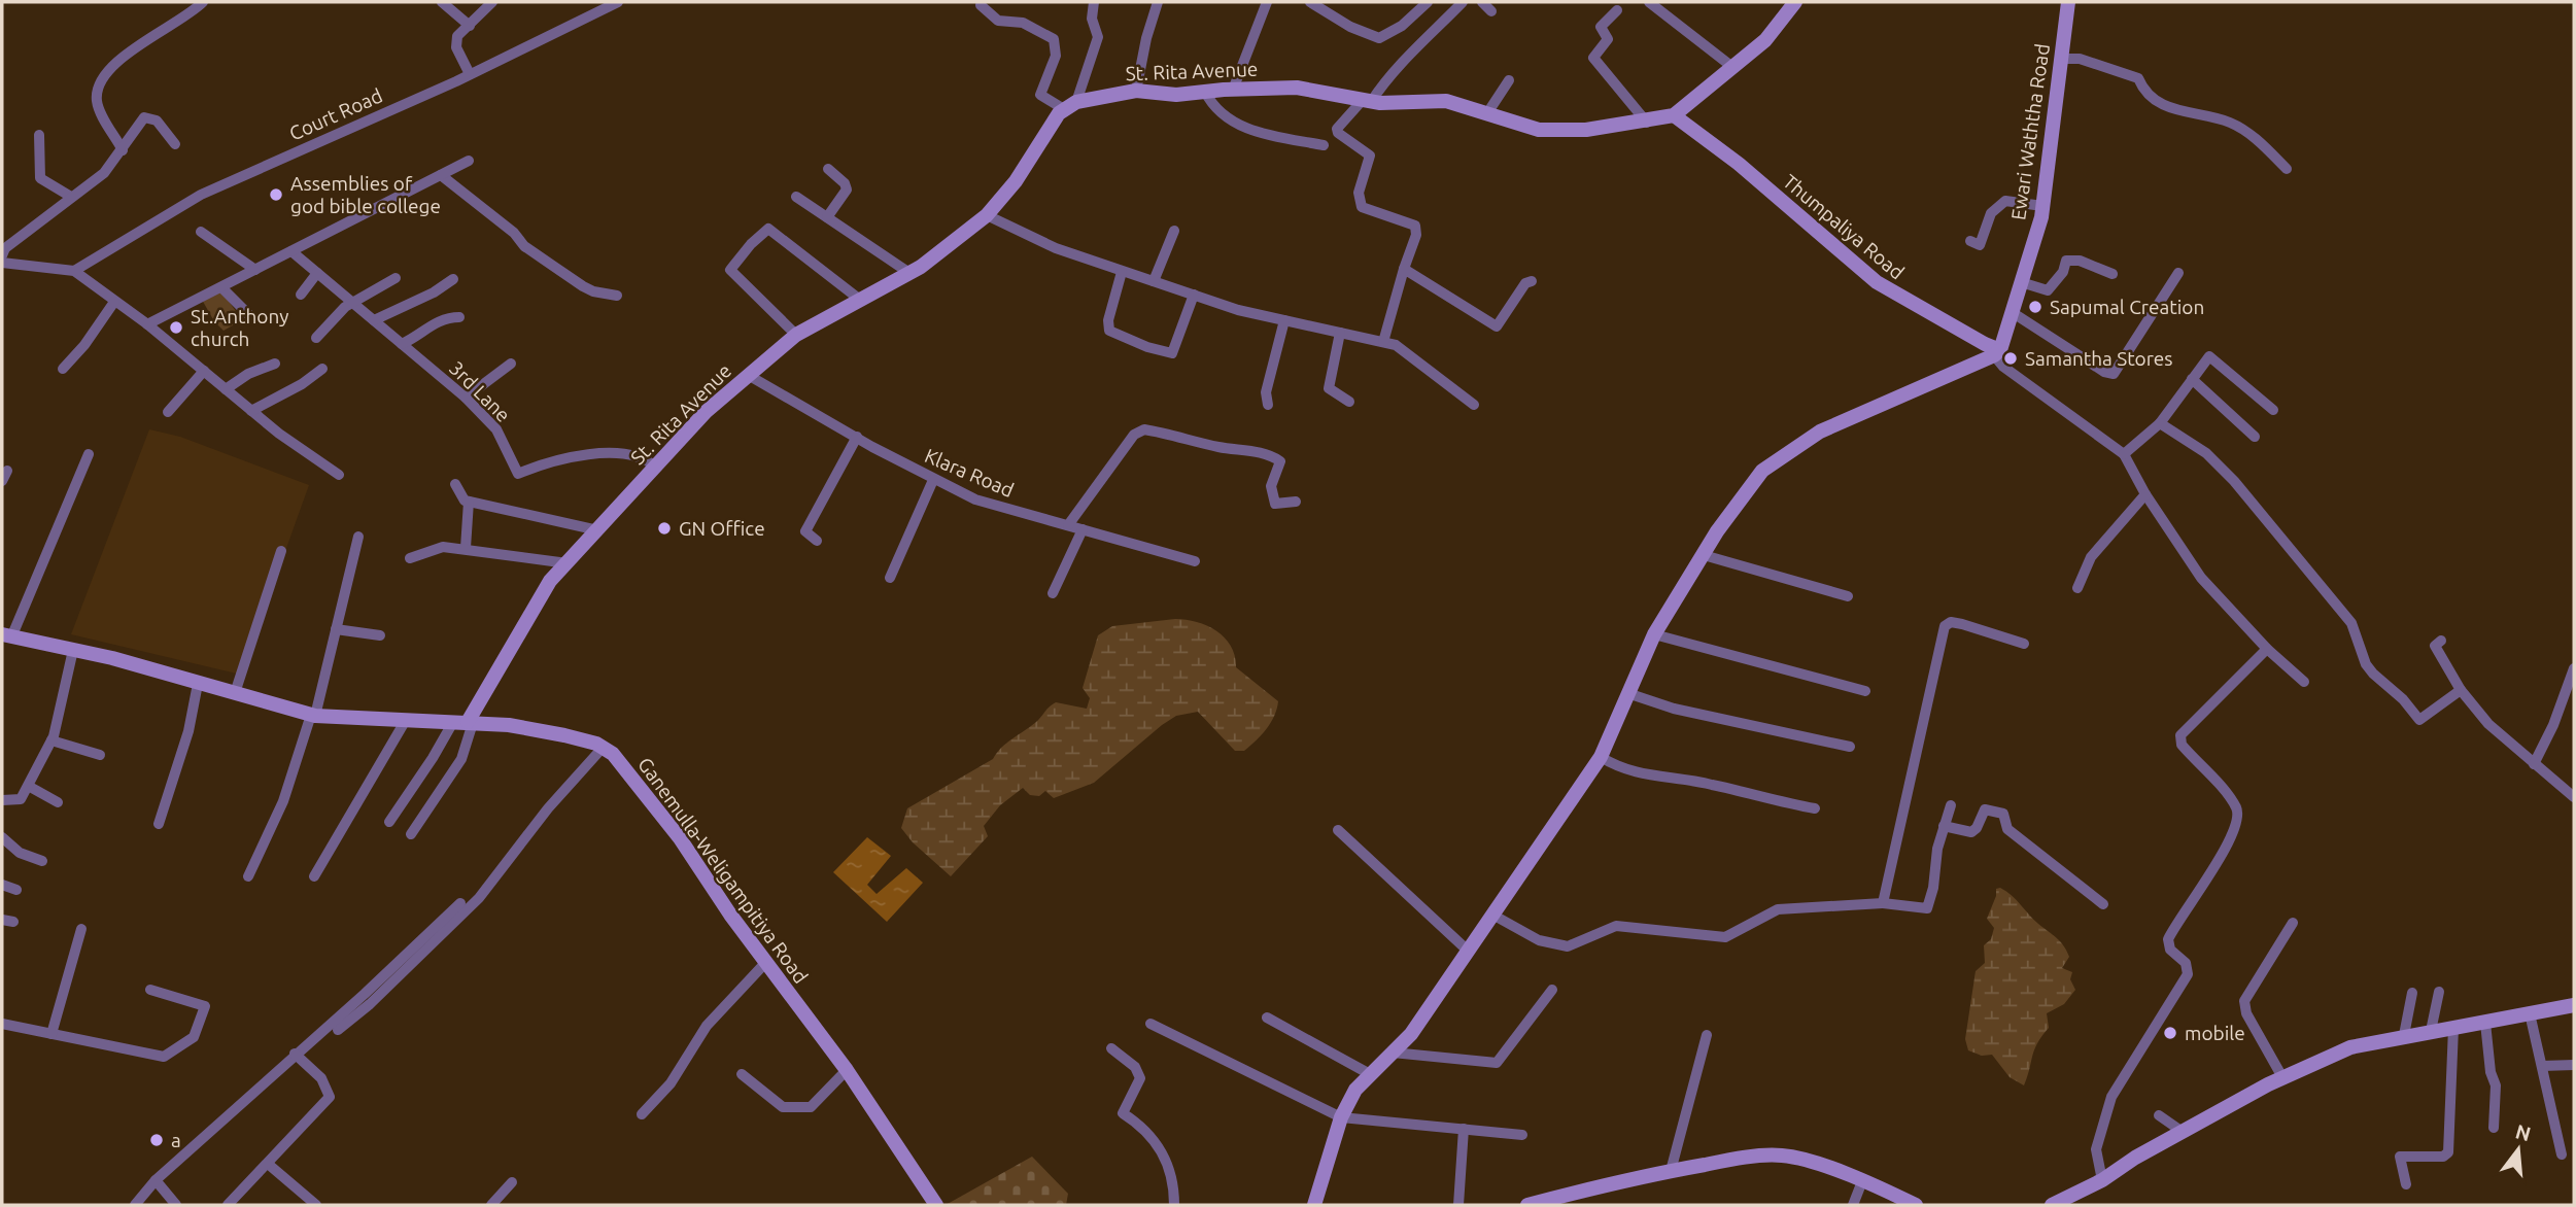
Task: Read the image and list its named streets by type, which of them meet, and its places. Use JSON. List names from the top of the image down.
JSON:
{
  "streets": {
    "street": [
      "St. Rita Avenue",
      "Court Road",
      "Ewari Waththa Road",
      "Thumpaliya Road",
      "3rd Lane",
      "Klara Road",
      "Ganemulla-Weligampitiya Road"
    ]
  },
  "crossings": [
    ["St. Rita Avenue", "Thumpaliya Road"],
    ["St. Rita Avenue", "3rd Lane"],
    ["St. Rita Avenue", "Klara Road"],
    ["St. Rita Avenue", "Ganemulla-Weligampitiya Road"],
    ["Ewari Waththa Road", "Thumpaliya Road"]
  ],
  "places": [
    "Assemblies of god bible college",
    "Sapumal Creation",
    "St.Anthony church",
    "Samantha Stores",
    "GN Office",
    "mobile",
    "a"
  ],
  "north": "top"
}
